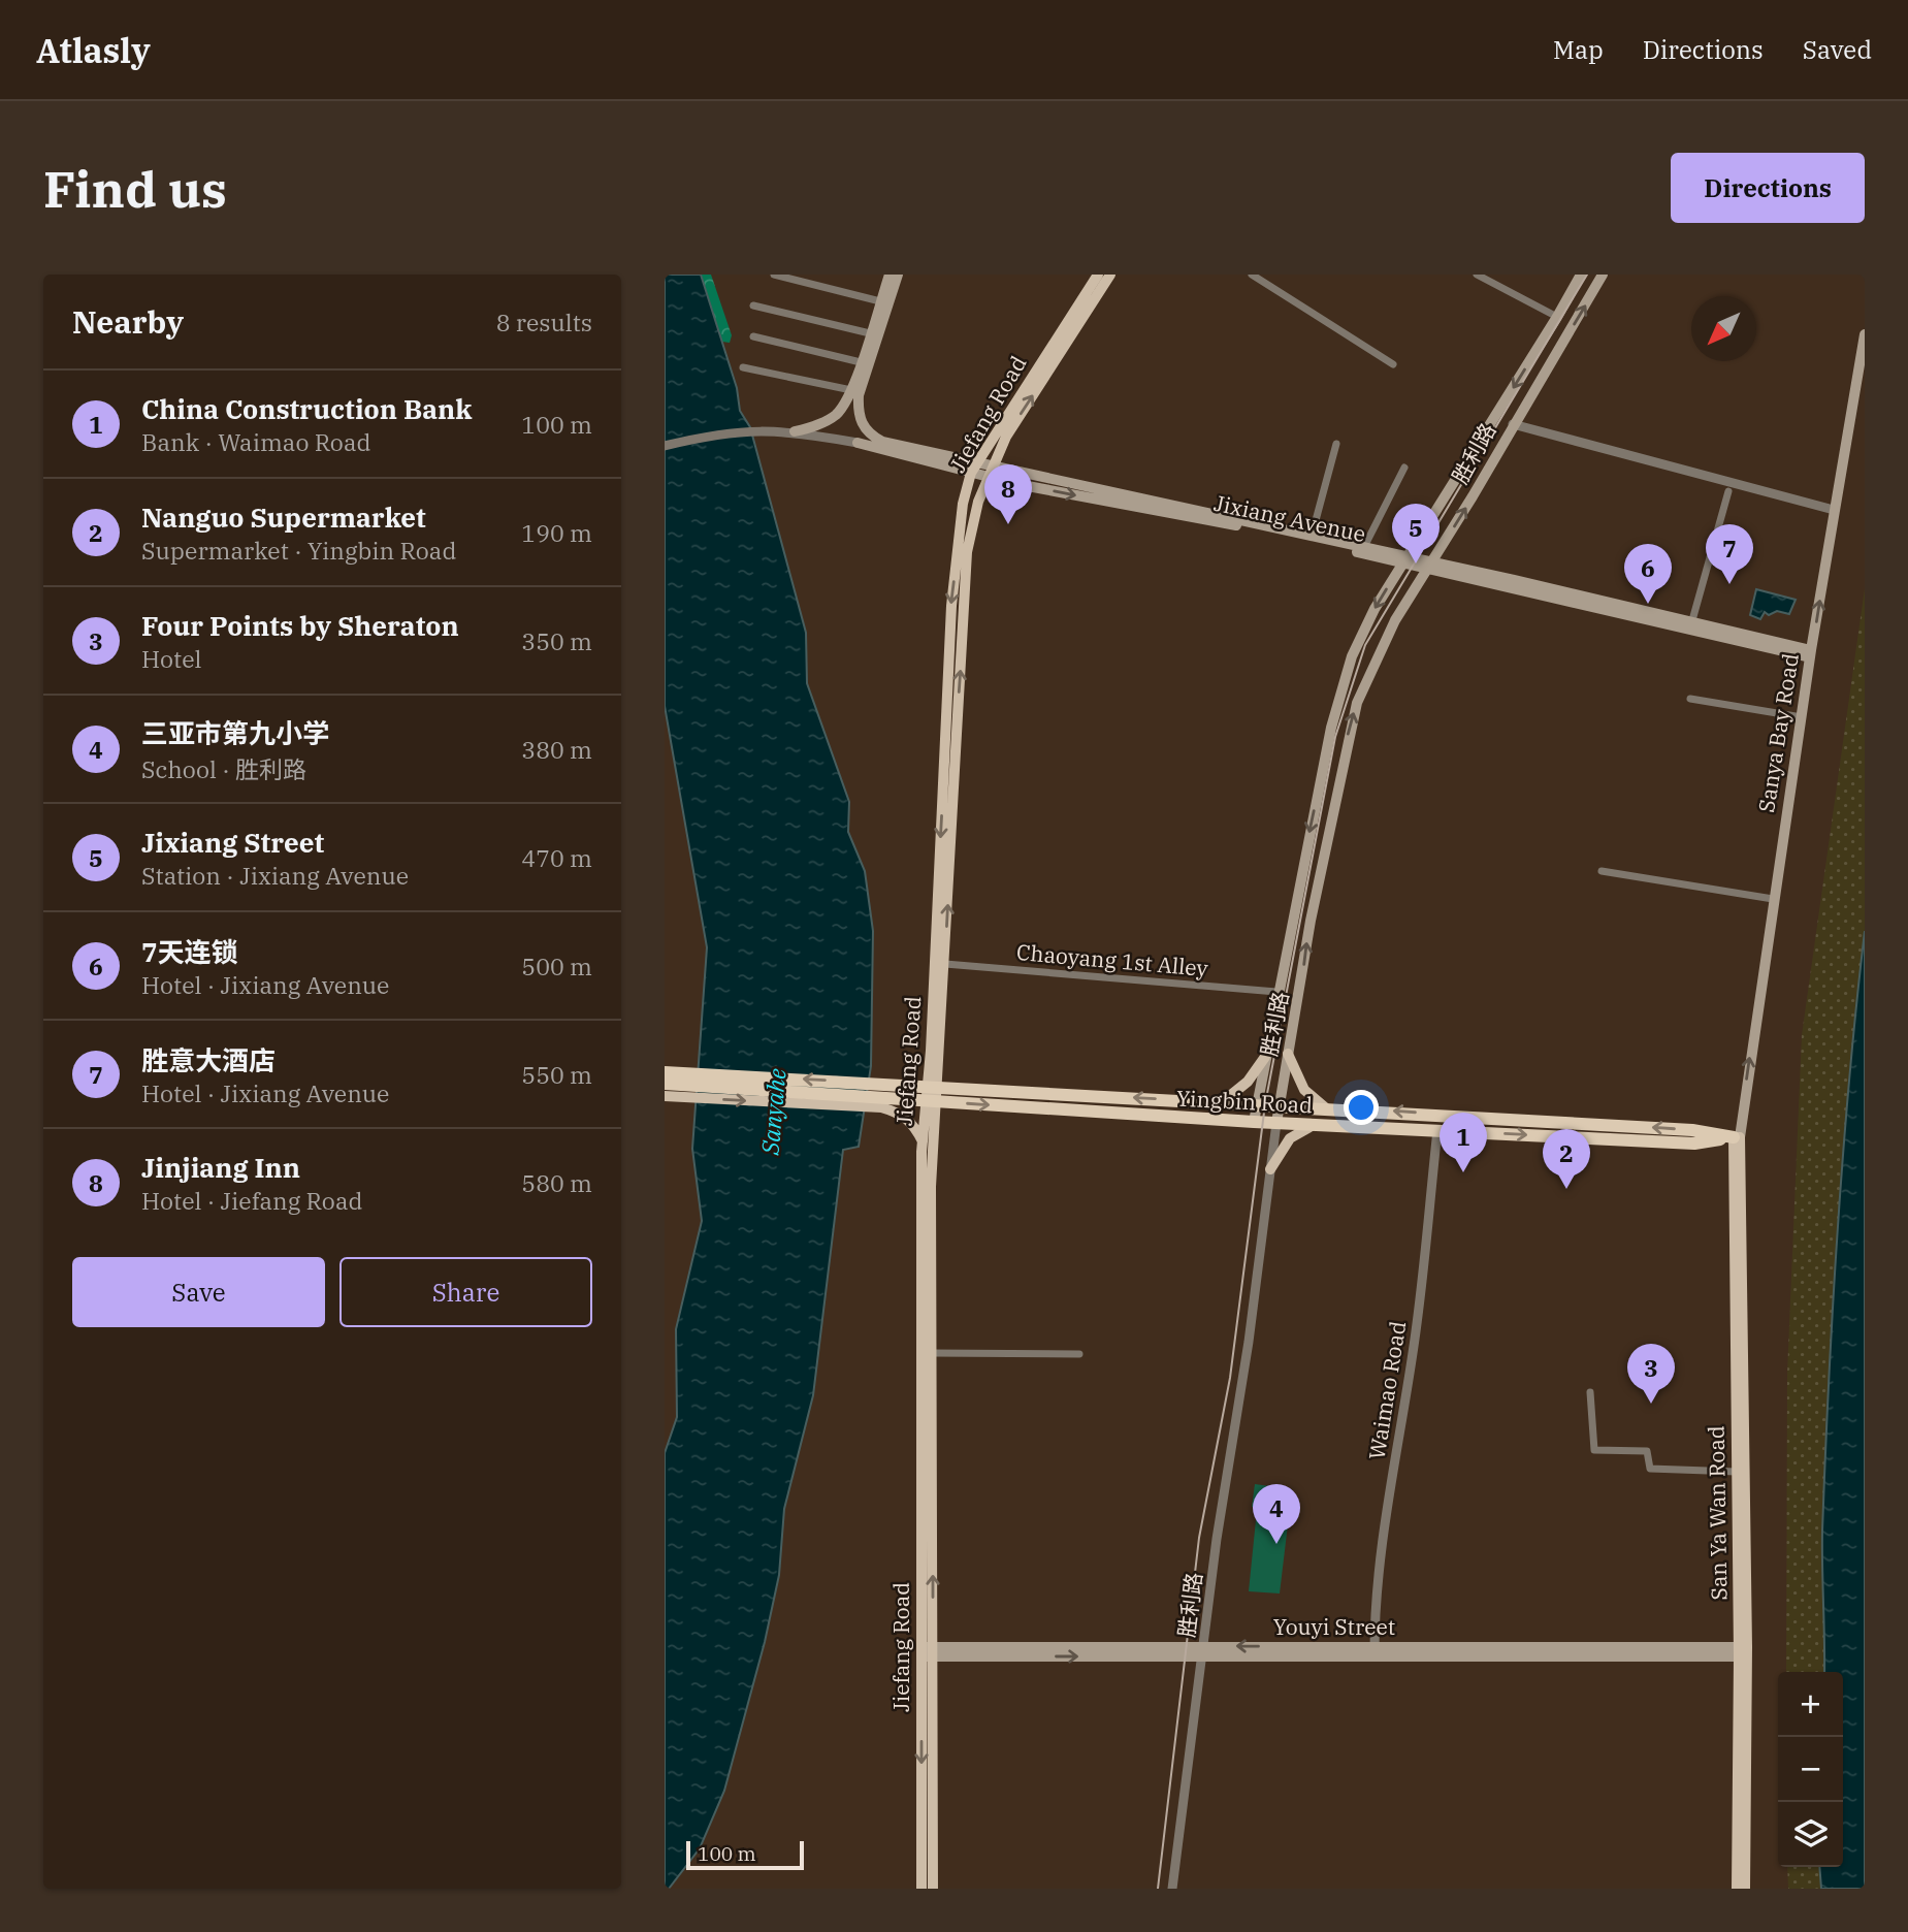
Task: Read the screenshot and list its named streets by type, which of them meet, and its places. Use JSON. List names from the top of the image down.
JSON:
{
  "streets": {
    "highway": ["Yingbin Road"],
    "main road": [
      "Jiefang Road",
      "胜利路",
      "Jixiang Avenue",
      "Sanya Bay Road",
      "San Ya Wan Road",
      "Youyi Street"
    ],
    "street": ["Chaoyang 1st Alley", "Waimao Road"]
  },
  "crossings": [
    ["Jiefang Road", "Jixiang Avenue"],
    ["Jiefang Road", "Chaoyang 1st Alley"],
    ["Jiefang Road", "Yingbin Road"],
    ["Jiefang Road", "Youyi Street"],
    ["胜利路", "Jixiang Avenue"],
    ["胜利路", "Chaoyang 1st Alley"],
    ["胜利路", "Yingbin Road"],
    ["胜利路", "Youyi Street"],
    ["Jixiang Avenue", "Sanya Bay Road"],
    ["Sanya Bay Road", "Yingbin Road"],
    ["Sanya Bay Road", "San Ya Wan Road"],
    ["Yingbin Road", "Waimao Road"],
    ["Yingbin Road", "San Ya Wan Road"],
    ["Waimao Road", "Youyi Street"],
    ["San Ya Wan Road", "Youyi Street"]
  ],
  "one_way": ["Sanya Bay Road"],
  "water": ["Sanyahe"],
  "scale_bar": "100 m",
  "north": "bottom left",
  "page": {
    "header": "Atlasly",
    "nav": ["Map", "Directions", "Saved"],
    "buttons": [
      "Directions",
      ["Save", "Share"]
    ],
    "title": "Find us",
    "heading": ["Nearby", "8 results"],
    "list": [
      {
        "mark": "1",
        "name": "China Construction Bank",
        "note": "Bank · Waimao Road",
        "value": "100 m"
      },
      {
        "mark": "2",
        "name": "Nanguo Supermarket",
        "note": "Supermarket · Yingbin Road",
        "value": "190 m"
      },
      {
        "mark": "3",
        "name": "Four Points by Sheraton",
        "note": "Hotel",
        "value": "350 m"
      },
      {
        "mark": "4",
        "name": "三亚市第九小学",
        "note": "School · 胜利路",
        "value": "380 m"
      },
      {
        "mark": "5",
        "name": "Jixiang Street",
        "note": "Station · Jixiang Avenue",
        "value": "470 m"
      },
      {
        "mark": "6",
        "name": "7天连锁",
        "note": "Hotel · Jixiang Avenue",
        "value": "500 m"
      },
      {
        "mark": "7",
        "name": "胜意大酒店",
        "note": "Hotel · Jixiang Avenue",
        "value": "550 m"
      },
      {
        "mark": "8",
        "name": "Jinjiang Inn",
        "note": "Hotel · Jiefang Road",
        "value": "580 m"
      }
    ],
    "pins": [
      "8",
      "5",
      "7",
      "6",
      "1",
      "2",
      "3",
      "4"
    ],
    "map_buttons": ["+", "−"],
    "scale": "100 m"
  }
}
